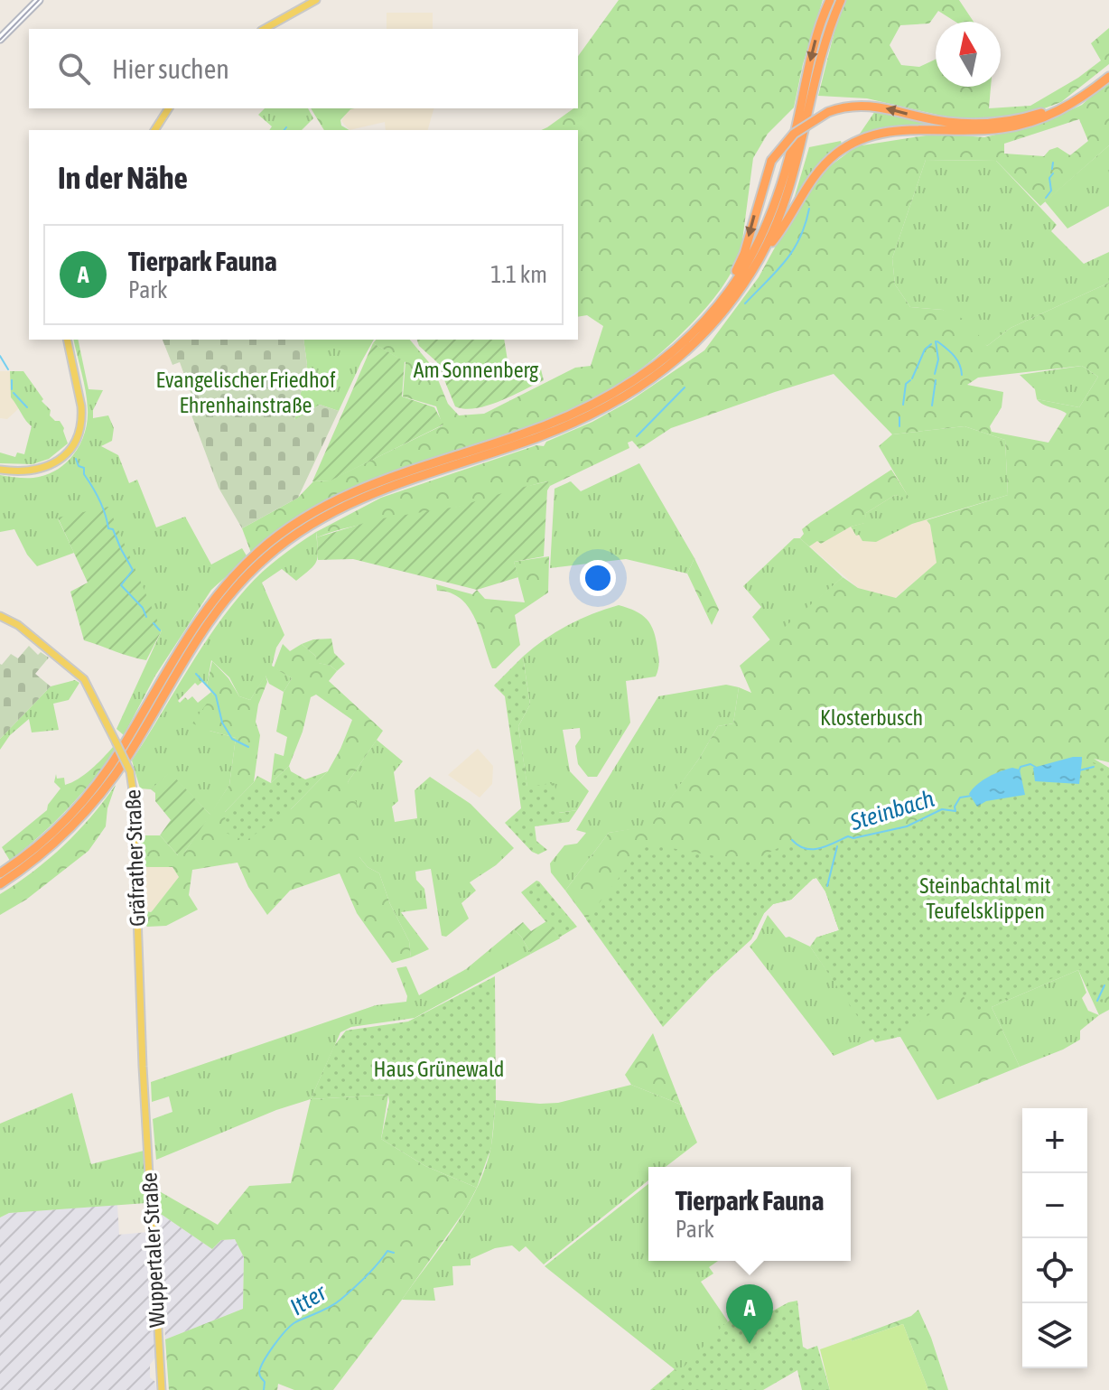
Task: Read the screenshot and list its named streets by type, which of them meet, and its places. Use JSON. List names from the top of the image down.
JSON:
{
  "streets": {
    "main road": ["Gräfrather Straße", "Wuppertaler Straße"]
  },
  "crossings": [
    ["Gräfrather Straße", "Wuppertaler Straße"]
  ],
  "water": ["Steinbach", "Itter"],
  "parks": [
    "Am Sonnenberg",
    "Evangelischer Friedhof Ehrenhainstraße",
    "Klosterbusch",
    "Steinbachtal mit Teufelsklippen",
    "Haus Grünewald"
  ],
  "north": "top",
  "page": {
    "search": "Hier suchen",
    "heading": "In der Nähe",
    "list": [
      {
        "mark": "A",
        "name": "Tierpark Fauna",
        "note": "Park",
        "value": "1.1 km"
      }
    ],
    "map_buttons": ["+", "−"],
    "popup": ["Tierpark Fauna", "Park"],
    "pins": "A"
  }
}
